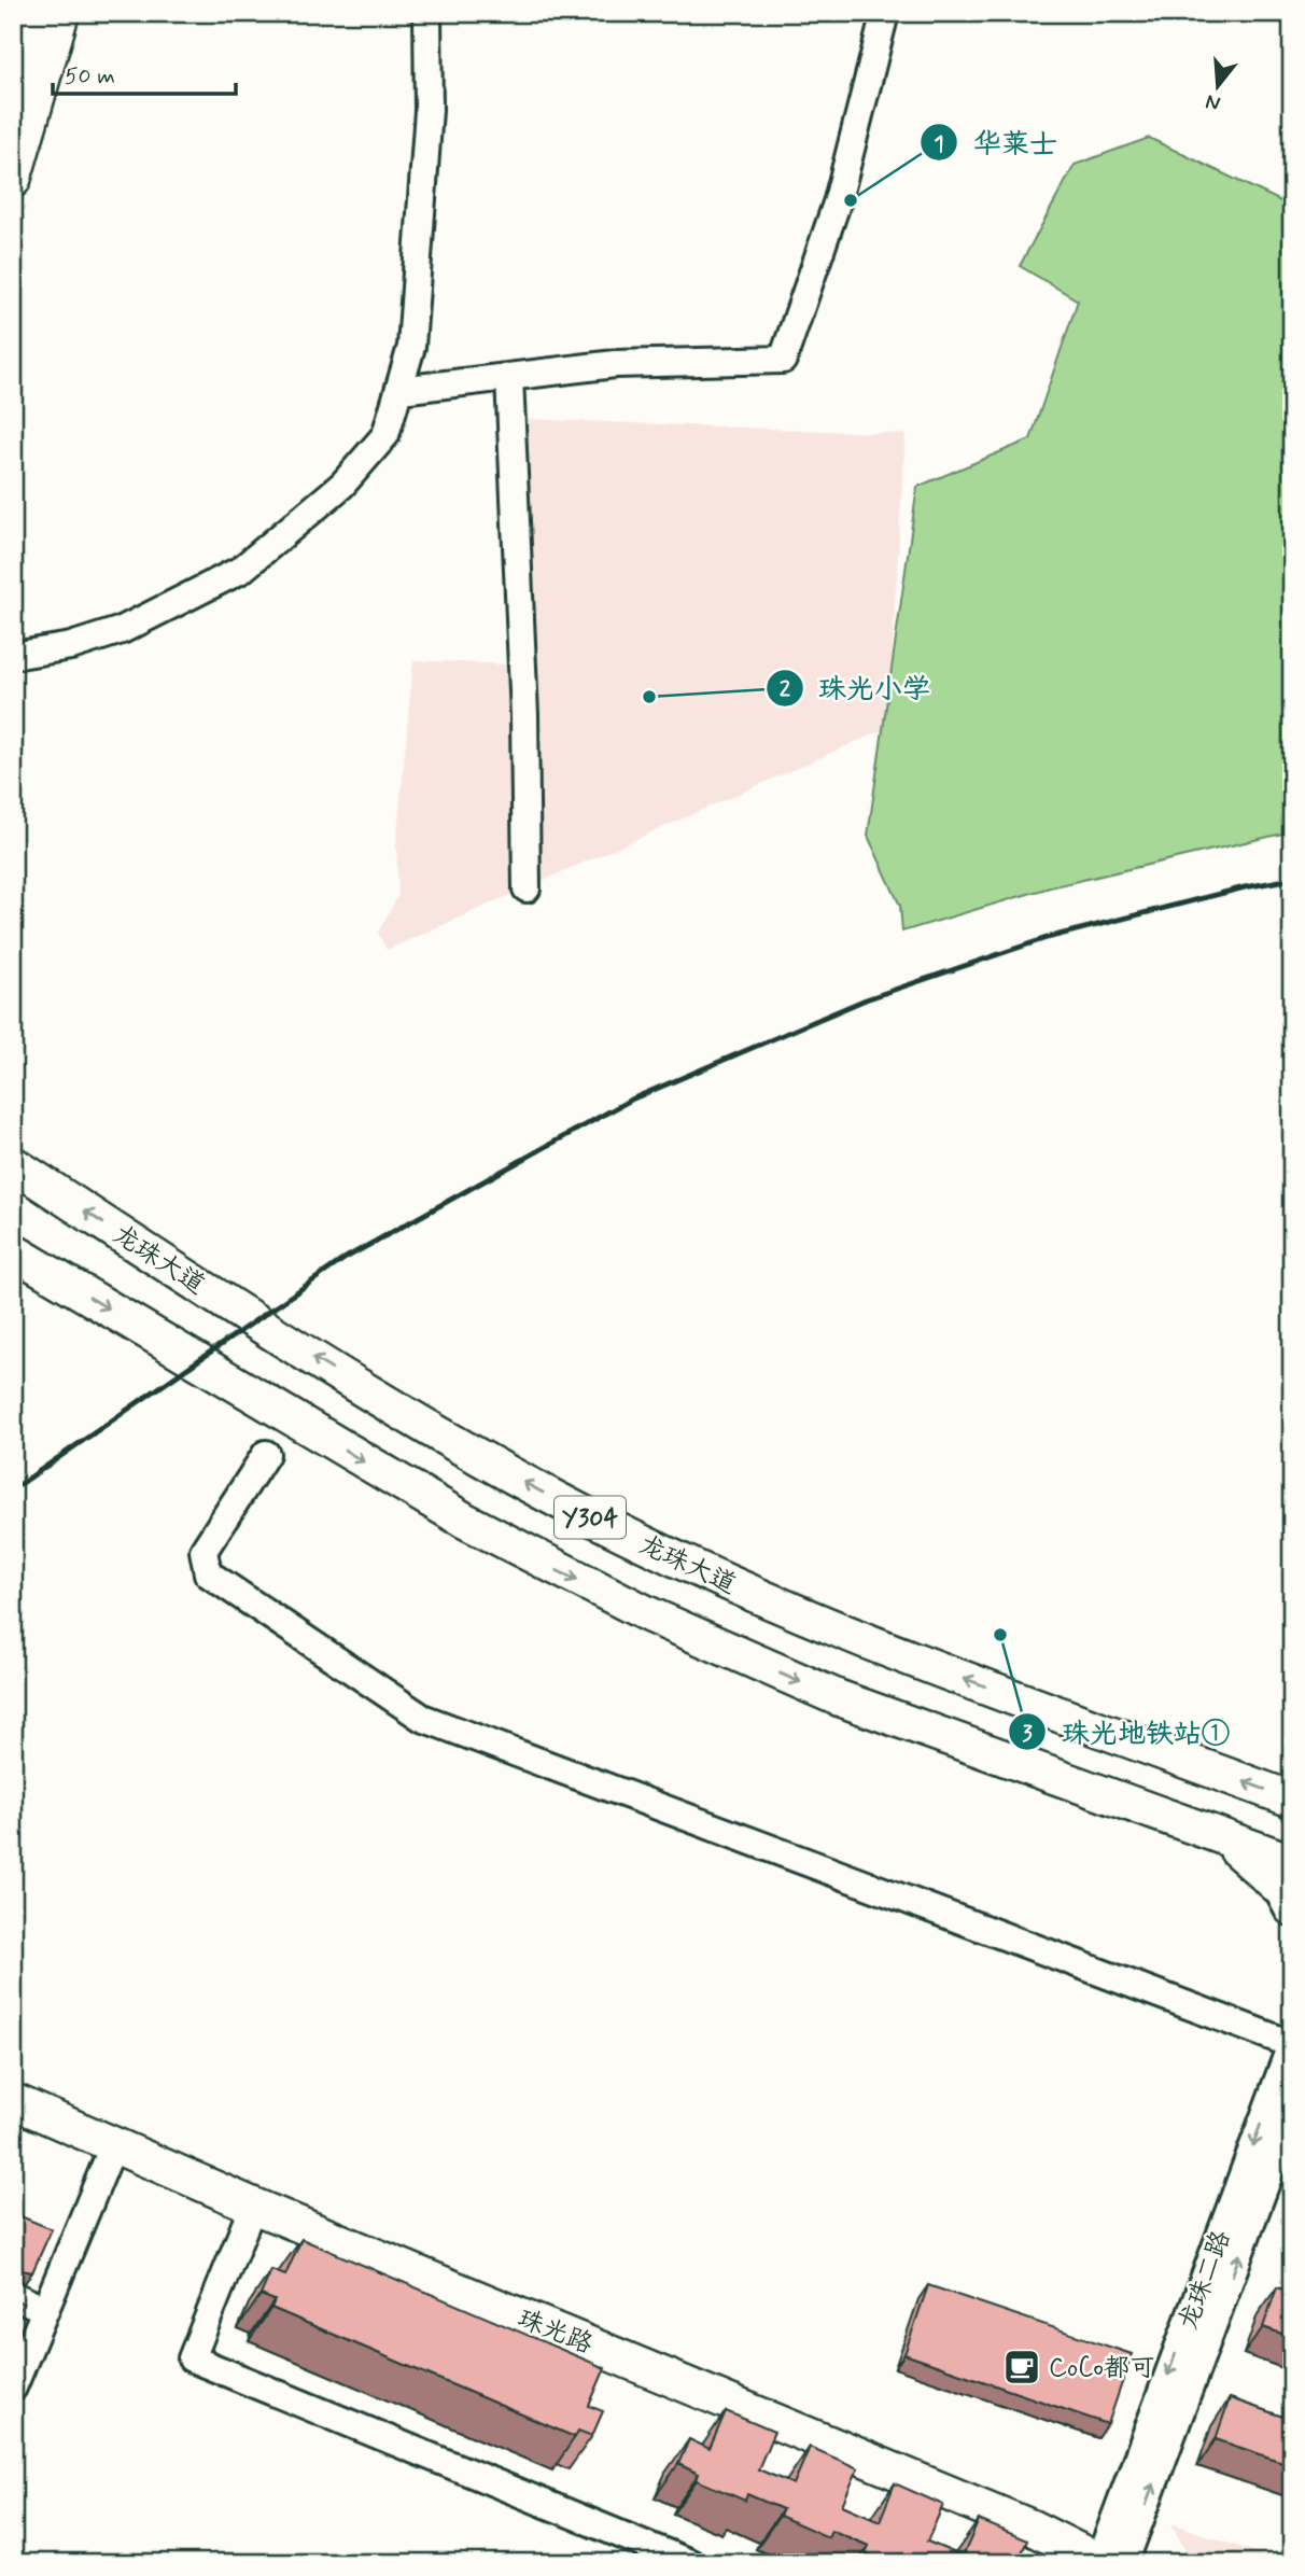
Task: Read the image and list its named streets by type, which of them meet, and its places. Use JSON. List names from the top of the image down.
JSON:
{
  "streets": {
    "main road": ["龙珠大道", "Y304", "珠光路"],
    "street": ["龙珠二路"]
  },
  "crossings": [
    ["龙珠二路", "珠光路"]
  ],
  "places": {
    "other": ["华莱士", "珠光小学", "珠光地铁站①"],
    "cafe": ["CoCo都可"]
  },
  "scale_bar": "50 m",
  "north": "bottom"
}
